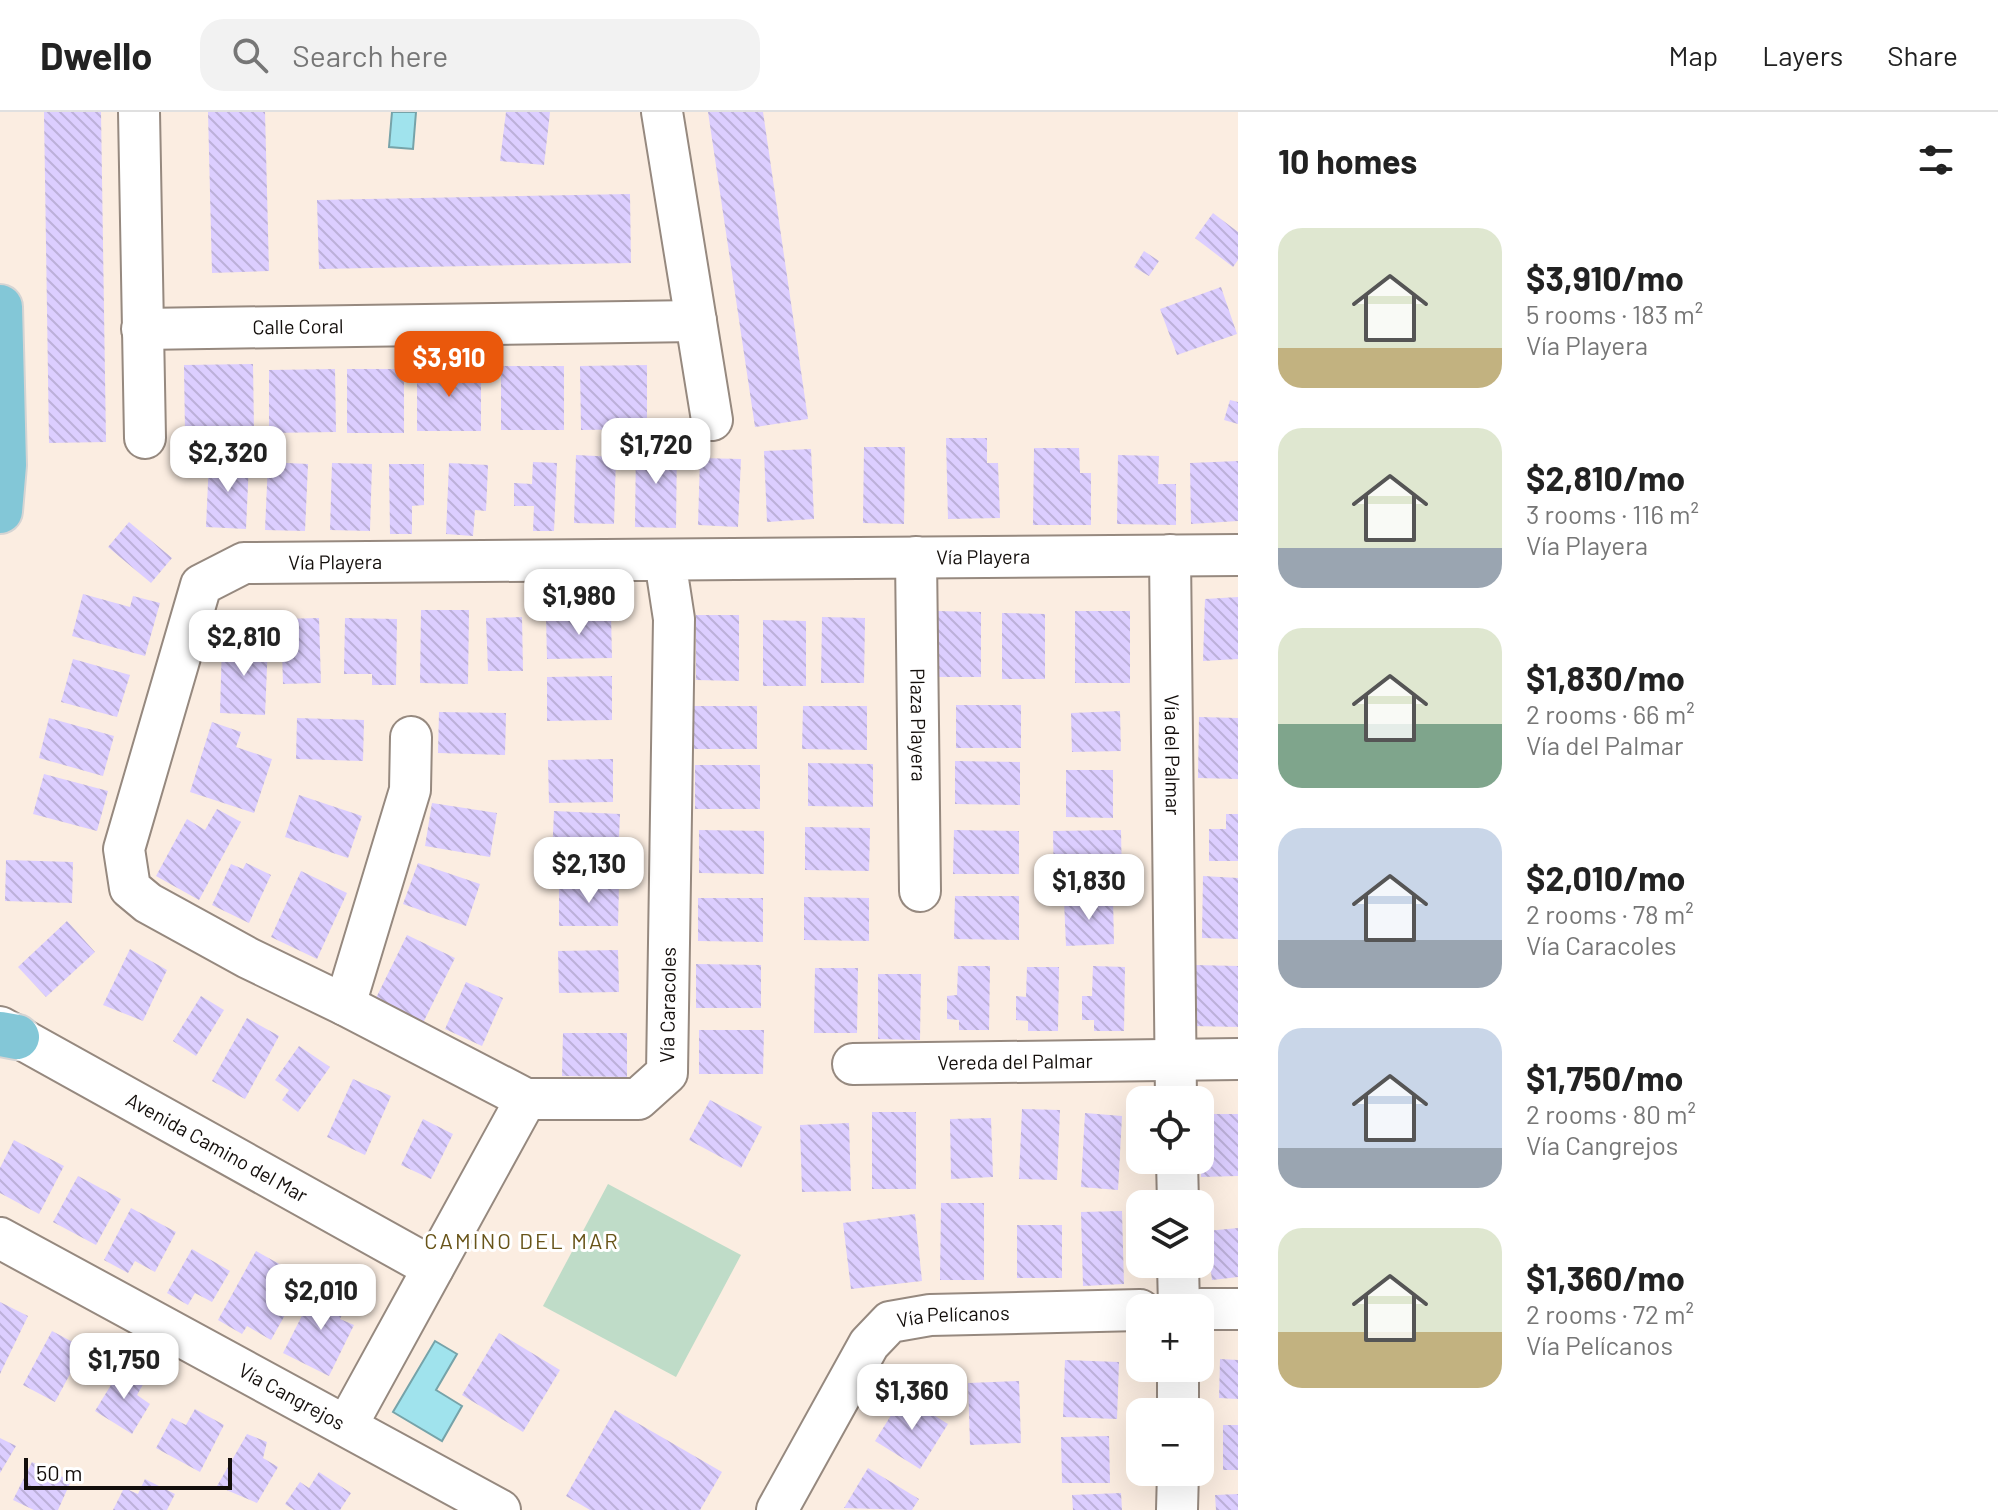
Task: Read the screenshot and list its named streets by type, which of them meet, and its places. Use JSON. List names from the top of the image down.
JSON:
{
  "streets": {
    "street": [
      "Calle Coral",
      "Vía Playera",
      "Plaza Playera",
      "Vía del Palmar",
      "Vía Caracoles",
      "Vereda del Palmar",
      "Avenida Camino del Mar",
      "Vía Pelícanos",
      "Vía Cangrejos"
    ]
  },
  "crossings": [
    ["Vía Playera", "Plaza Playera"],
    ["Vía Playera", "Vía del Palmar"],
    ["Vía Playera", "Vía Caracoles"],
    ["Vía del Palmar", "Vereda del Palmar"]
  ],
  "districts": ["CAMINO DEL MAR"],
  "scale_bar": "50 m",
  "page": {
    "header": "Dwello",
    "search": "Search here",
    "nav": ["Map", "Layers", "Share"],
    "heading": "10 homes",
    "list": [
      {
        "name": "$3,910/mo",
        "note": "5 rooms · 183 m² · Vía Playera"
      },
      {
        "name": "$2,810/mo",
        "note": "3 rooms · 116 m² · Vía Playera"
      },
      {
        "name": "$1,830/mo",
        "note": "2 rooms · 66 m² · Vía del Palmar"
      },
      {
        "name": "$2,010/mo",
        "note": "2 rooms · 78 m² · Vía Caracoles"
      },
      {
        "name": "$1,750/mo",
        "note": "2 rooms · 80 m² · Vía Cangrejos"
      },
      {
        "name": "$1,360/mo",
        "note": "2 rooms · 72 m² · Vía Pelícanos"
      }
    ],
    "price": [
      "$3,910",
      "$1,720",
      "$2,320",
      "$1,980",
      "$2,810",
      "$2,130",
      "$1,830",
      "$2,010",
      "$1,750",
      "$1,360"
    ],
    "map_buttons": ["+", "−"],
    "scale": "50 m"
  }
}
